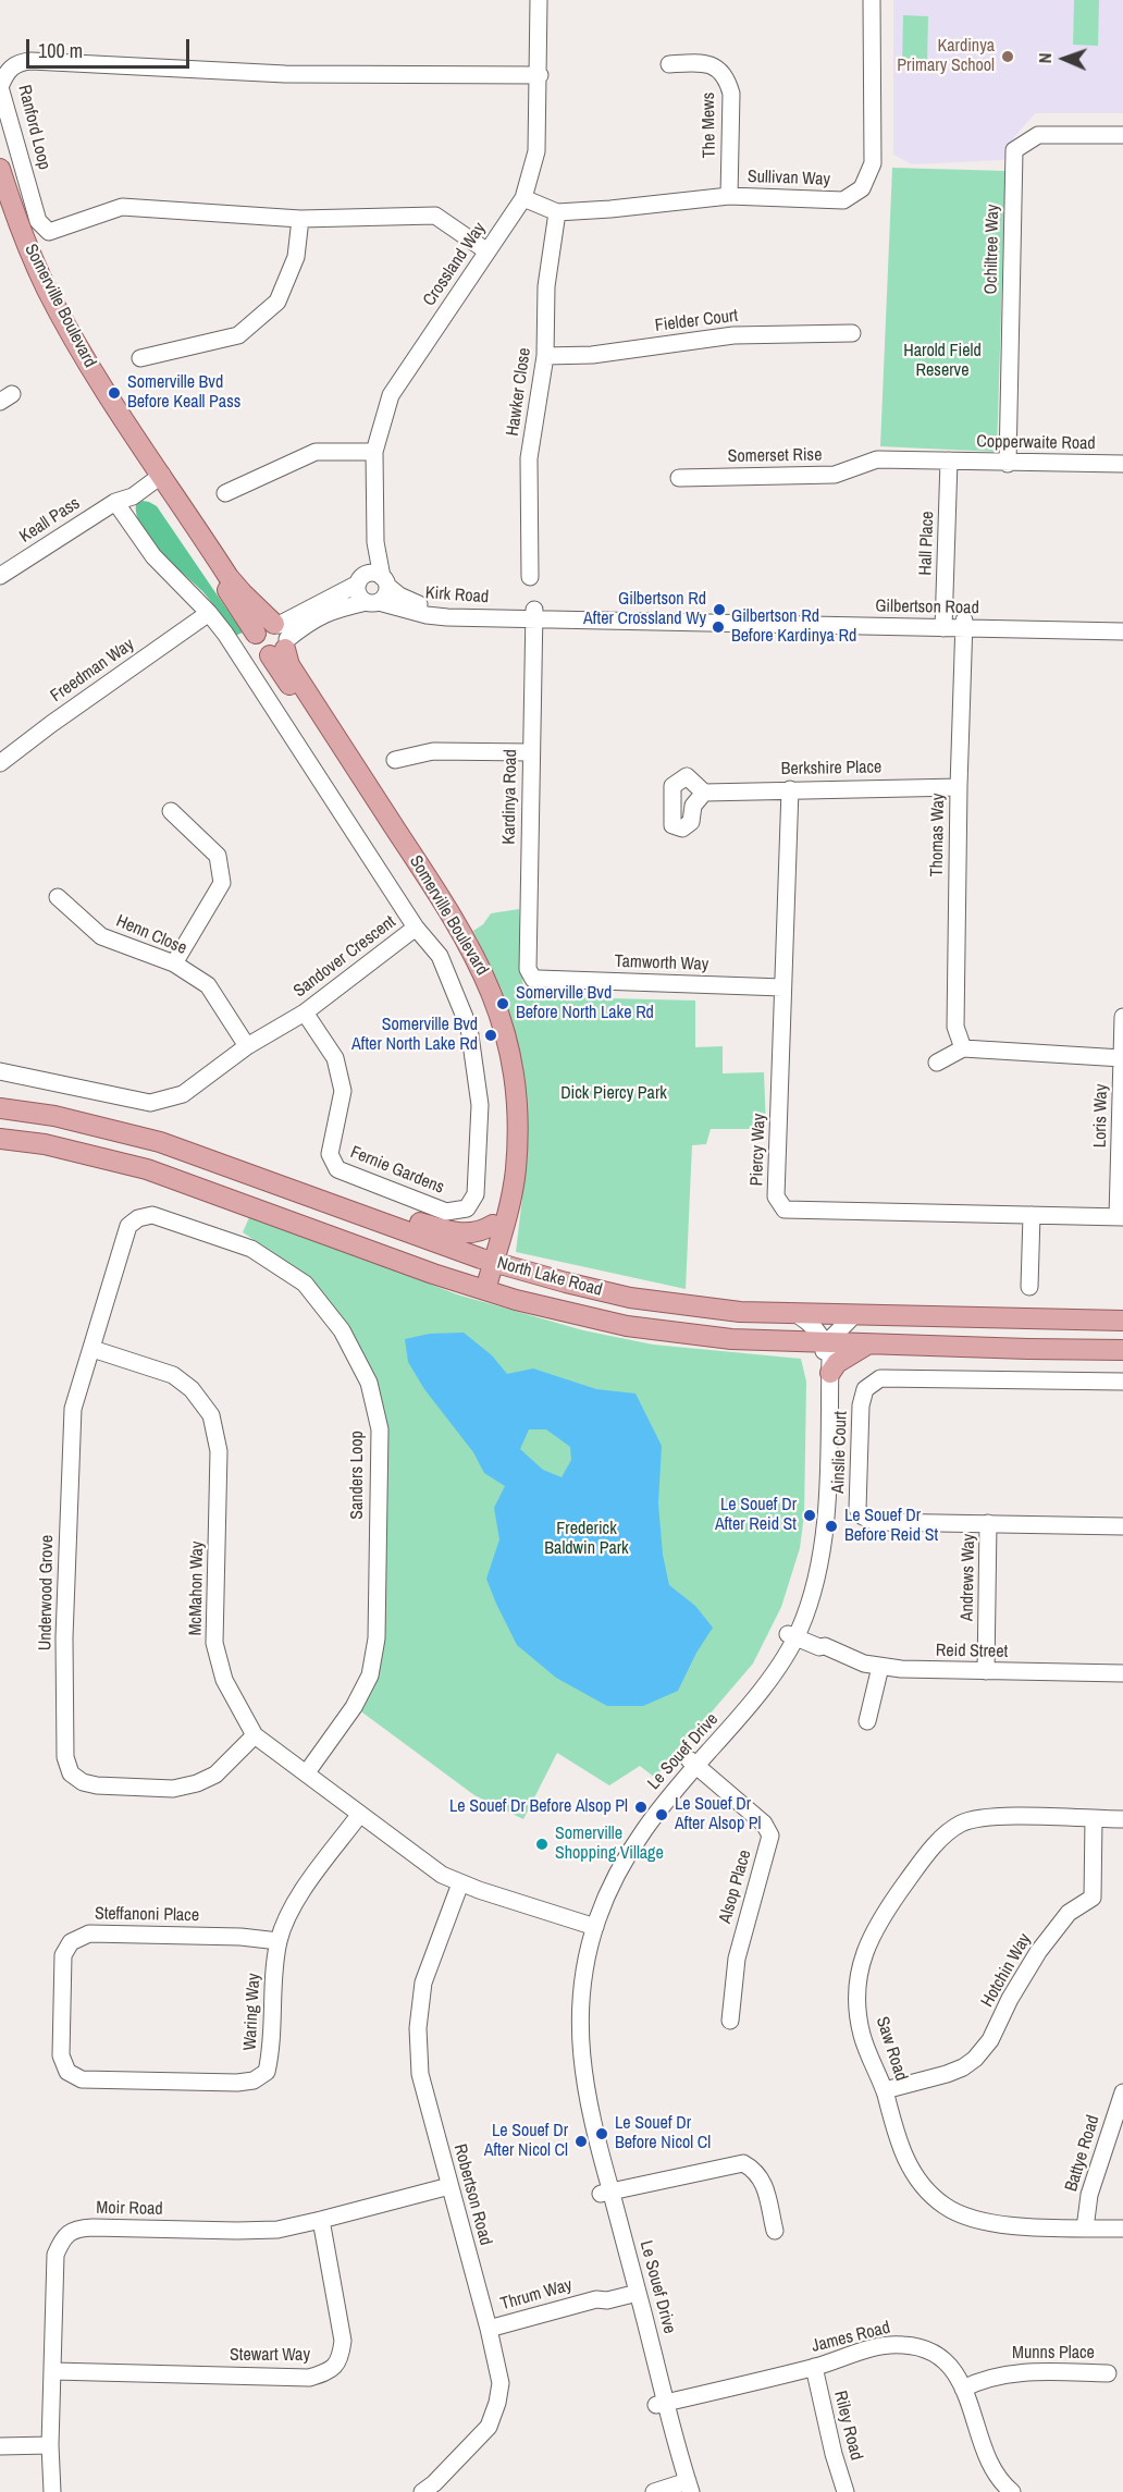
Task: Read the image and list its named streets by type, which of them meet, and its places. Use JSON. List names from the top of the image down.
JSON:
{
  "streets": {
    "main road": ["Somerville Boulevard", "North Lake Road"],
    "street": [
      "The Mews",
      "Ranford Loop",
      "Sullivan Way",
      "Ochiltree Way",
      "Crossland Way",
      "Fielder Court",
      "Hawker Close",
      "Copperwaite Road",
      "Somerset Rise",
      "Keall Pass",
      "Hall Place",
      "Kirk Road",
      "Gilbertson Road",
      "Freedman Way",
      "Berkshire Place",
      "Kardinya Road",
      "Thomas Way",
      "Henn Close",
      "Sandover Crescent",
      "Tamworth Way",
      "Loris Way",
      "Piercy Way",
      "Fernie Gardens",
      "Ainslie Court",
      "Sanders Loop",
      "Andrews Way",
      "McMahon Way",
      "Underwood Grove",
      "Reid Street",
      "Le Souef Drive",
      "Alsop Place",
      "Steffanoni Place",
      "Hotchin Way",
      "Waring Way",
      "Saw Road",
      "Battye Road",
      "Robertson Road",
      "Moir Road",
      "Thrum Way",
      "James Road",
      "Munns Place",
      "Stewart Way",
      "Riley Road"
    ]
  },
  "crossings": [
    ["The Mews", "Sullivan Way"],
    ["Ranford Loop", "Crossland Way"],
    ["Sullivan Way", "Crossland Way"],
    ["Sullivan Way", "Hawker Close"],
    ["Ochiltree Way", "Copperwaite Road"],
    ["Crossland Way", "Kirk Road"],
    ["Somerville Boulevard", "Keall Pass"],
    ["Somerville Boulevard", "Kirk Road"],
    ["Somerville Boulevard", "North Lake Road"],
    ["Fielder Court", "Hawker Close"],
    ["Copperwaite Road", "Somerset Rise"],
    ["Copperwaite Road", "Hall Place"],
    ["Somerset Rise", "Hall Place"],
    ["Keall Pass", "Sandover Crescent"],
    ["Hall Place", "Gilbertson Road"],
    ["Kirk Road", "Gilbertson Road"],
    ["Kirk Road", "Kardinya Road"],
    ["Gilbertson Road", "Kardinya Road"],
    ["Gilbertson Road", "Thomas Way"],
    ["Freedman Way", "Sandover Crescent"],
    ["Berkshire Place", "Thomas Way"],
    ["Berkshire Place", "Piercy Way"],
    ["Kardinya Road", "Tamworth Way"],
    ["Henn Close", "Sandover Crescent"],
    ["Sandover Crescent", "Fernie Gardens"],
    ["Tamworth Way", "Piercy Way"],
    ["Loris Way", "Piercy Way"],
    ["North Lake Road", "Le Souef Drive"],
    ["Ainslie Court", "Andrews Way"],
    ["Sanders Loop", "McMahon Way"],
    ["Sanders Loop", "Underwood Grove"],
    ["Andrews Way", "Reid Street"],
    ["McMahon Way", "Underwood Grove"],
    ["McMahon Way", "Le Souef Drive"],
    ["McMahon Way", "Waring Way"],
    ["McMahon Way", "Robertson Road"],
    ["Reid Street", "Le Souef Drive"],
    ["Le Souef Drive", "Alsop Place"],
    ["Le Souef Drive", "Thrum Way"],
    ["Le Souef Drive", "James Road"],
    ["Steffanoni Place", "Waring Way"],
    ["Hotchin Way", "Saw Road"],
    ["Saw Road", "Battye Road"],
    ["Robertson Road", "Moir Road"],
    ["Robertson Road", "Thrum Way"],
    ["Moir Road", "Stewart Way"],
    ["James Road", "Munns Place"],
    ["James Road", "Riley Road"]
  ],
  "parks": ["Harold Field Reserve", "Dick Piercy Park", "Frederick Baldwin Park"],
  "places": [
    "Kardinya Primary School",
    "Somerville Bvd Before Keall Pass",
    "Gilbertson Rd After Crossland Wy",
    "Gilbertson Rd Before Kardinya Rd",
    "Somerville Bvd Before North Lake Rd",
    "Somerville Bvd After North Lake Rd",
    "Le Souef Dr After Reid St",
    "Le Souef Dr Before Reid St",
    "Le Souef Dr Before Alsop Pl",
    "Le Souef Dr After Alsop Pl",
    "Somerville Shopping Village",
    "Le Souef Dr Before Nicol Cl",
    "Le Souef Dr After Nicol Cl"
  ],
  "scale_bar": "100 m",
  "north": "left"
}
